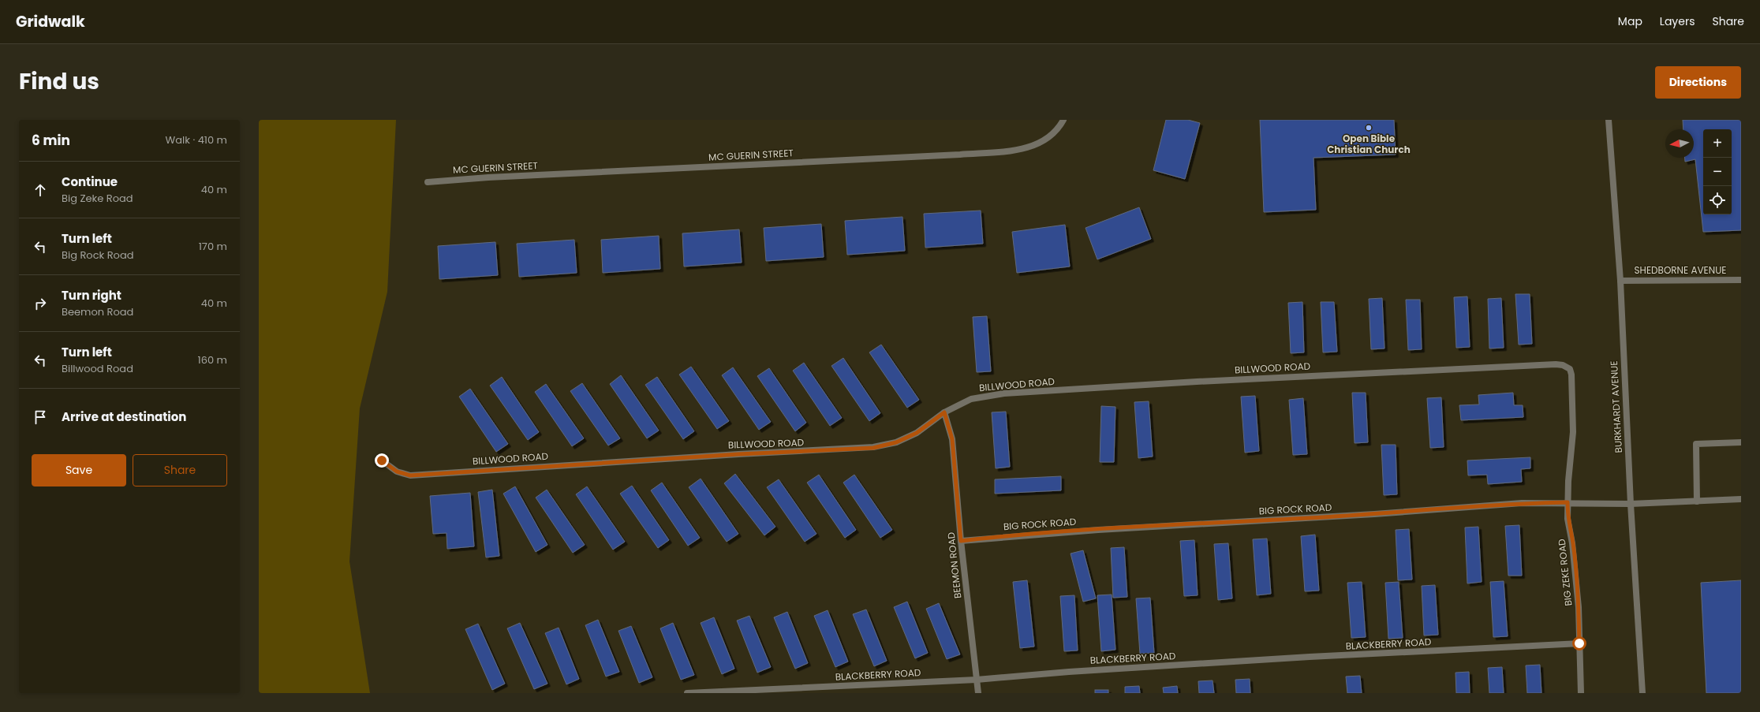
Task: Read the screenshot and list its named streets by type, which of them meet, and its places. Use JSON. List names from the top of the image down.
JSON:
{
  "streets": {
    "street": [
      "MC GUERIN STREET",
      "SHEDBORNE AVENUE",
      "BILLWOOD ROAD",
      "BURKHARDT AVENUE",
      "BIG ROCK ROAD",
      "BEEMON ROAD",
      "BIG ZEKE ROAD",
      "BLACKBERRY ROAD"
    ]
  },
  "crossings": [
    ["SHEDBORNE AVENUE", "BURKHARDT AVENUE"],
    ["BILLWOOD ROAD", "BEEMON ROAD"],
    ["BILLWOOD ROAD", "BIG ZEKE ROAD"],
    ["BURKHARDT AVENUE", "BIG ROCK ROAD"],
    ["BIG ROCK ROAD", "BEEMON ROAD"],
    ["BIG ROCK ROAD", "BIG ZEKE ROAD"],
    ["BEEMON ROAD", "BLACKBERRY ROAD"],
    ["BIG ZEKE ROAD", "BLACKBERRY ROAD"]
  ],
  "places": ["Open Bible Christian Church"],
  "north": "left",
  "page": {
    "header": "Gridwalk",
    "nav": ["Map", "Layers", "Share"],
    "title": "Find us",
    "buttons": [
      "Directions",
      ["Save", "Share"]
    ],
    "heading": ["6 min", "Walk · 410 m"],
    "map_buttons": ["+", "−"],
    "list": [
      ["Continue", "Big Zeke Road", "40 m"],
      ["Turn left", "Big Rock Road", "170 m"],
      ["Turn right", "Beemon Road", "40 m"],
      ["Turn left", "Billwood Road", "160 m"],
      "Arrive at destination"
    ]
  }
}
